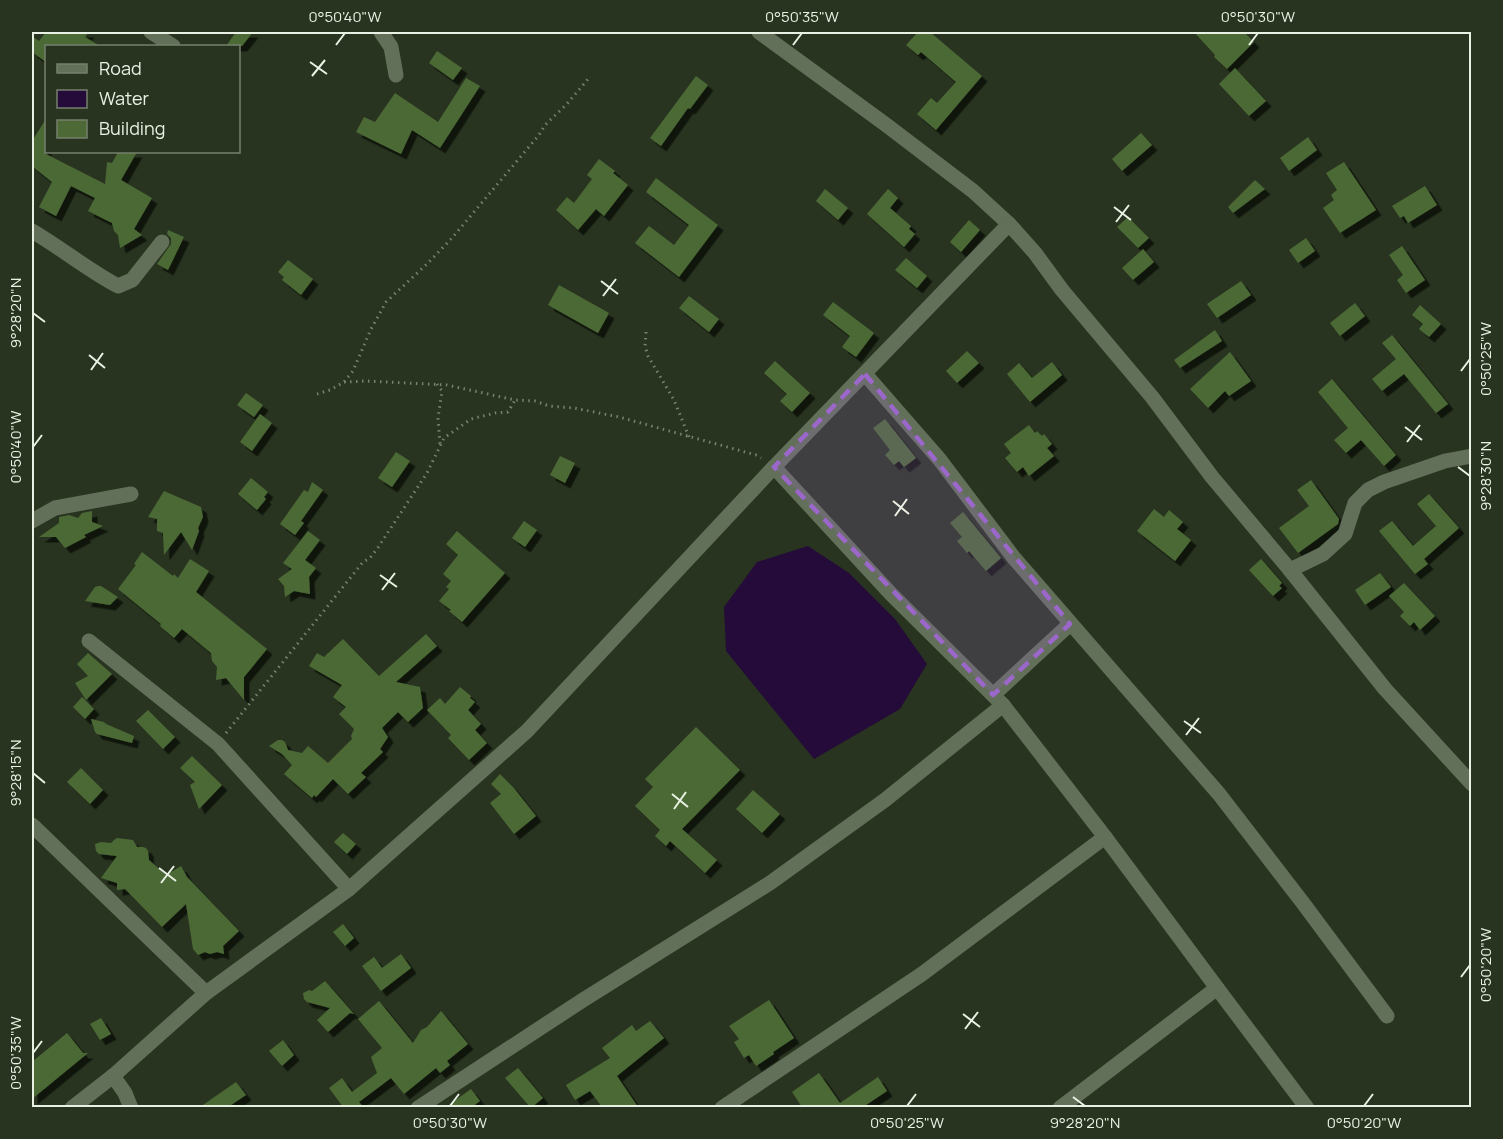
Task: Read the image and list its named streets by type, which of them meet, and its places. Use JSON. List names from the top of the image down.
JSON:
{
  "legend": ["Road", "Water", "Building"],
  "coordinates": [
    "0°50'40\"W",
    "0°50'35\"W",
    "0°50'30\"W",
    "9°28'20\"N",
    "0°50'25\"W",
    "9°28'30\"N",
    "9°28'15\"N",
    "0°50'20\"W"
  ]
}
